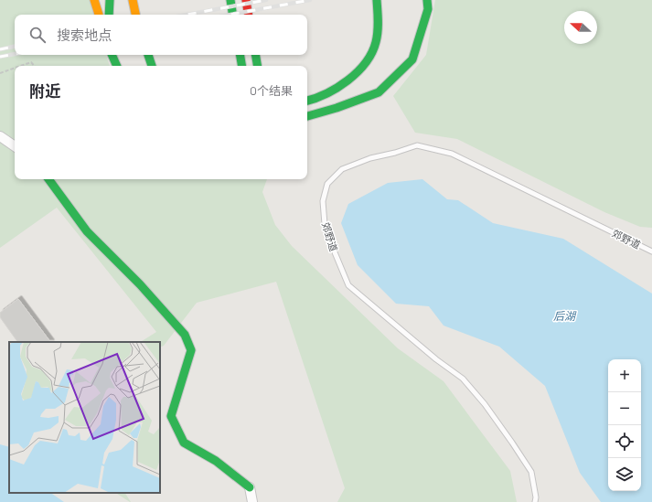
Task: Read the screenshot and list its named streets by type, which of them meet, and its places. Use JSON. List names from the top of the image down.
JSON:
{
  "streets": {
    "lane": ["郊野道"]
  },
  "water": ["后湖"],
  "north": "left",
  "page": {
    "search": "搜索地点",
    "heading": ["附近", "0个结果"],
    "map_buttons": ["+", "−"]
  }
}
